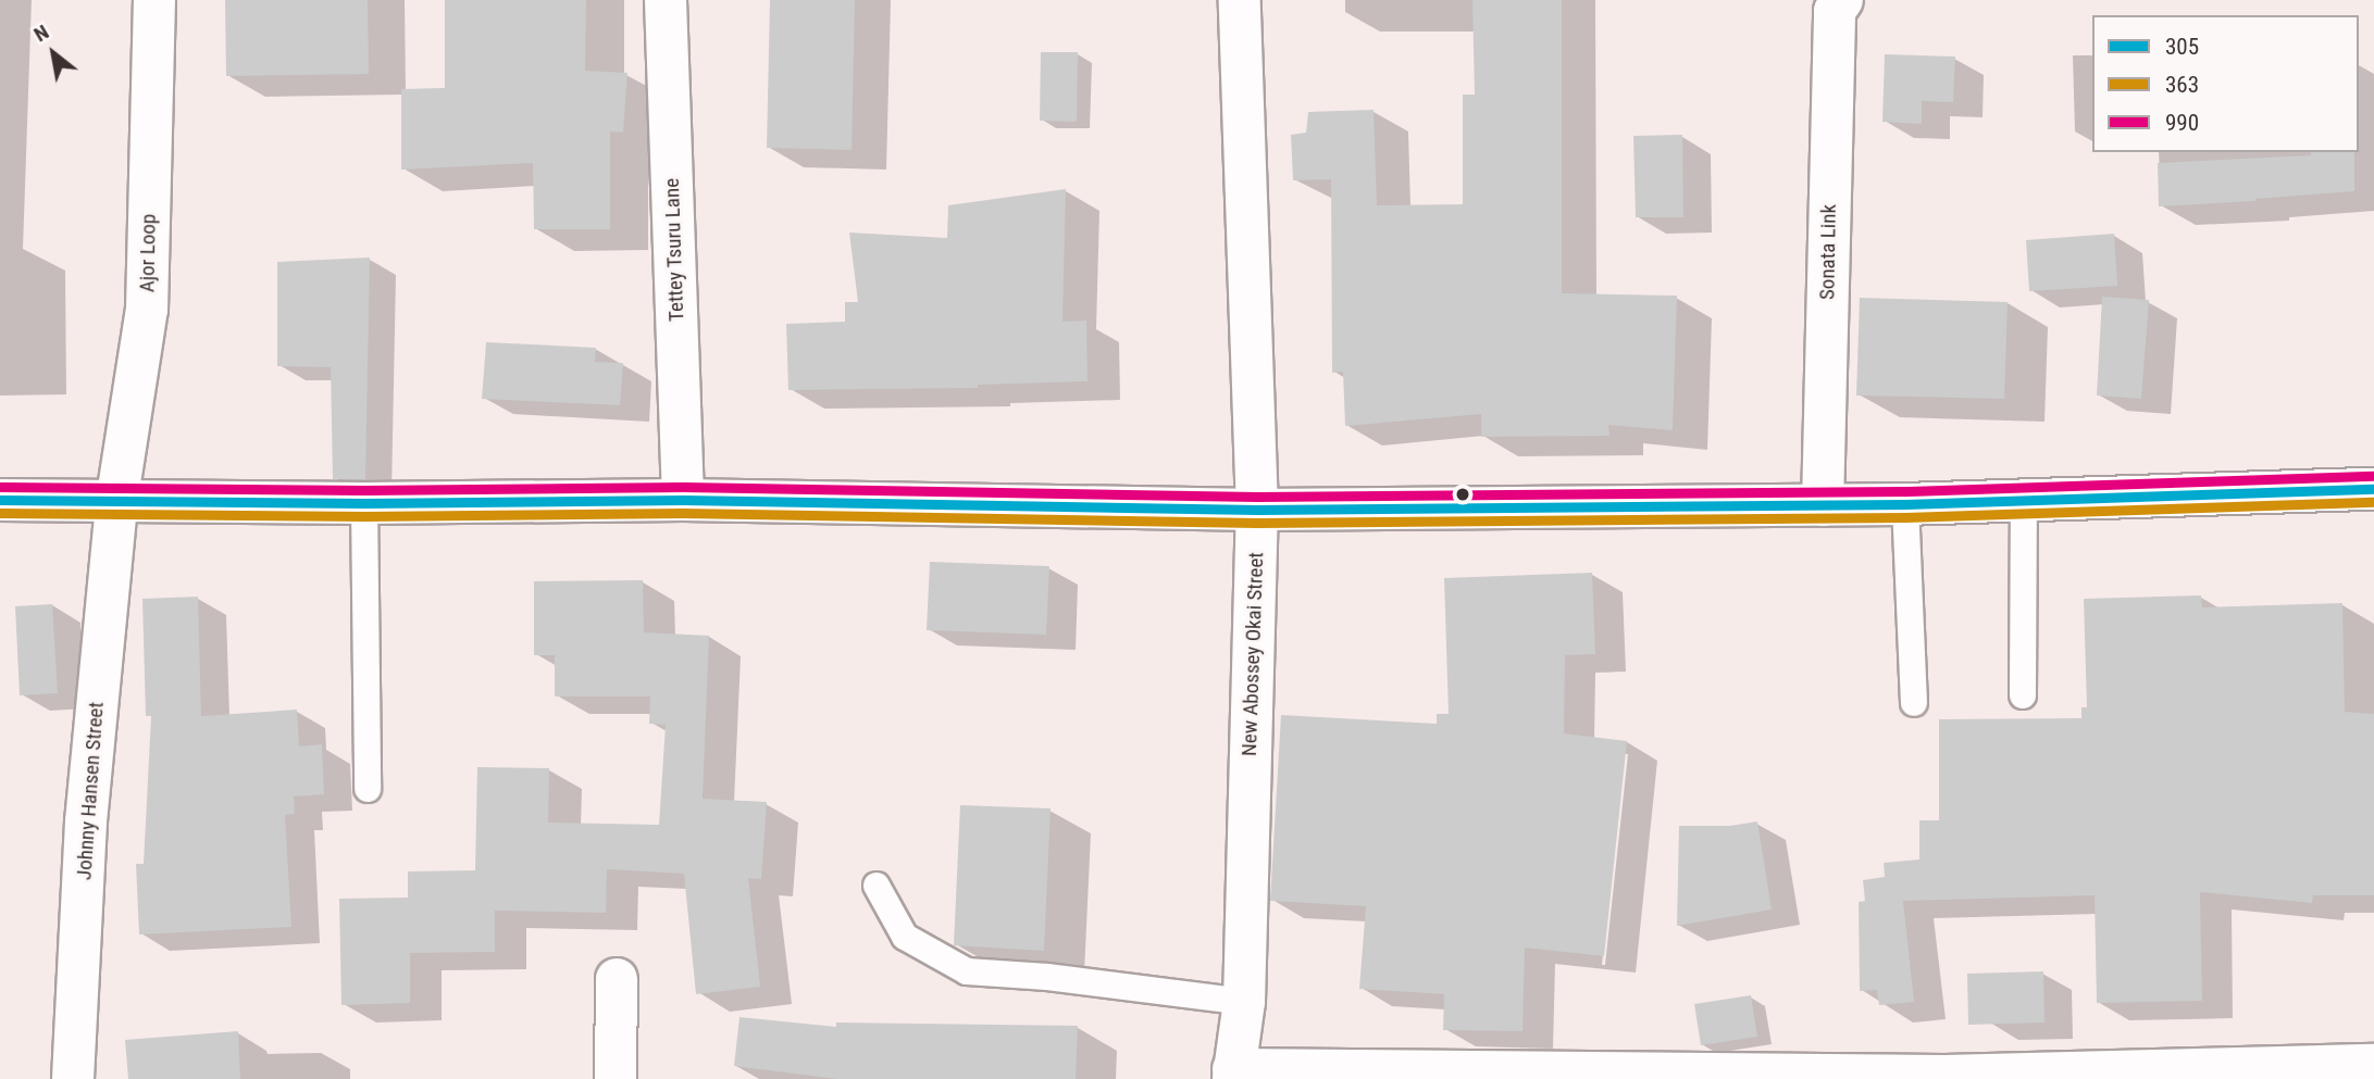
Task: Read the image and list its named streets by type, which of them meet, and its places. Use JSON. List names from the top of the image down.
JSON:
{
  "streets": {
    "street": [
      "Tettey Tsuru Lane",
      "Sonata Link",
      "Ajor Loop",
      "New Abossey Okai Street",
      "Johnny Hansen Street"
    ]
  },
  "crossings": [
    ["Ajor Loop", "Johnny Hansen Street"]
  ],
  "lines": ["transit line 990", "transit line 305", "transit line 363"],
  "legend": ["305", "363", "990"],
  "north": "top left"
}
